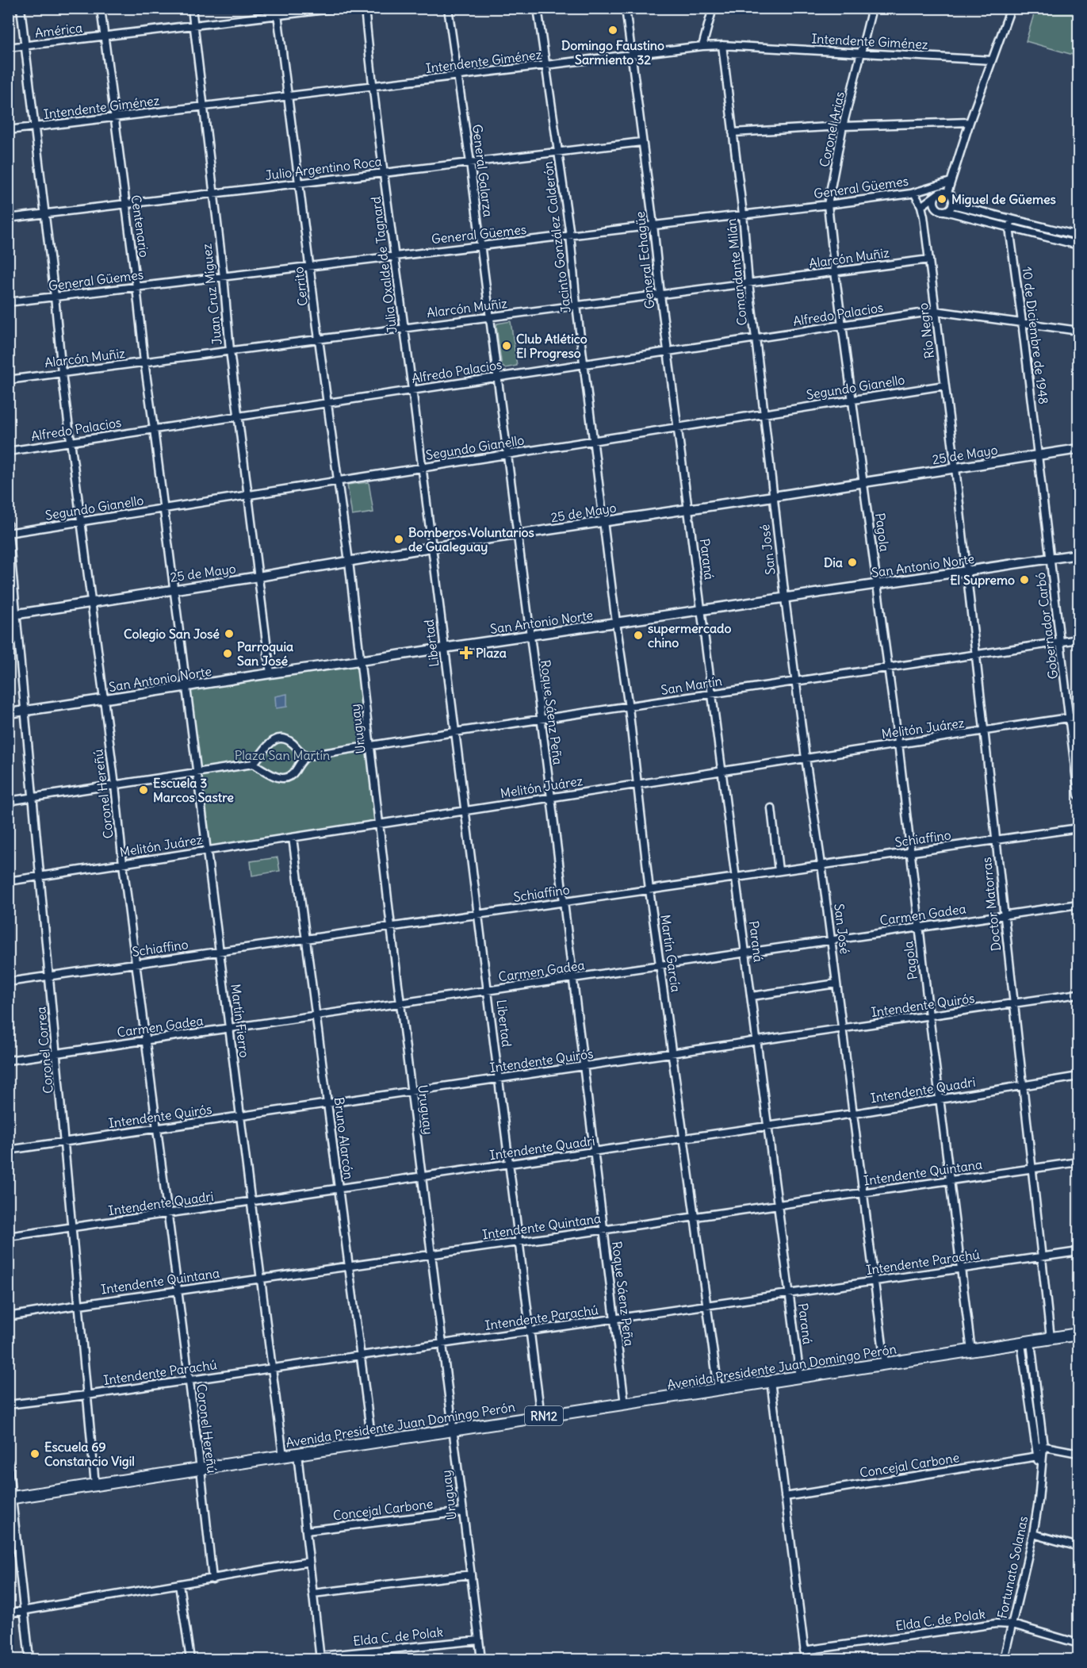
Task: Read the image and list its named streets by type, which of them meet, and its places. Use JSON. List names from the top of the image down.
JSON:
{
  "streets": {
    "highway": ["Avenida Presidente Juan Domingo Perón", "RN12"],
    "street": [
      "América",
      "Intendente Giménez",
      "Coronel Arias",
      "Julio Argentino Roca",
      "General Galarza",
      "General Güemes",
      "Centenario",
      "Jacinto González Calderón",
      "Alarcón Muñiz",
      "General Echagüe",
      "Julia Oxalde de Tagnard",
      "Comandante Milán",
      "Cerrito",
      "Juan Cruz Míguez",
      "Alfredo Palacios",
      "Río Negro",
      "10 de Diciembre de 1948",
      "Segundo Gianello",
      "25 de Mayo",
      "Pagola",
      "San José",
      "Paraná",
      "San Antonio Norte",
      "Gobernador Carbó",
      "Libertad",
      "San Martín",
      "Roque Sáenz Peña",
      "Melitón Juárez",
      "Uruguay",
      "Coronel Hereñú",
      "Schiaffino",
      "Doctor Matorras",
      "Carmen Gadea",
      "Martín García",
      "Intendente Quirós",
      "Martín Fierro",
      "Coronel Correa",
      "Intendente Quadri",
      "Bruno Alarcón",
      "Intendente Quintana",
      "Intendente Parachú",
      "Concejal Carbone",
      "Fortunato Solanas",
      "Elda C. de Polak"
    ]
  },
  "crossings": [
    ["América", "Centenario"],
    ["América", "Cerrito"],
    ["América", "Juan Cruz Míguez"],
    ["América", "Coronel Hereñú"],
    ["Intendente Giménez", "Coronel Arias"],
    ["Intendente Giménez", "General Galarza"],
    ["Intendente Giménez", "Centenario"],
    ["Intendente Giménez", "Jacinto González Calderón"],
    ["Intendente Giménez", "General Echagüe"],
    ["Intendente Giménez", "Julia Oxalde de Tagnard"],
    ["Intendente Giménez", "Comandante Milán"],
    ["Intendente Giménez", "Cerrito"],
    ["Intendente Giménez", "Juan Cruz Míguez"],
    ["Intendente Giménez", "Coronel Hereñú"],
    ["Coronel Arias", "General Güemes"],
    ["Coronel Arias", "Alarcón Muñiz"],
    ["Coronel Arias", "Alfredo Palacios"],
    ["Coronel Arias", "Segundo Gianello"],
    ["Coronel Arias", "25 de Mayo"],
    ["Coronel Arias", "Pagola"],
    ["Julio Argentino Roca", "General Galarza"],
    ["Julio Argentino Roca", "Centenario"],
    ["Julio Argentino Roca", "Jacinto González Calderón"],
    ["Julio Argentino Roca", "General Echagüe"],
    ["Julio Argentino Roca", "Julia Oxalde de Tagnard"],
    ["Julio Argentino Roca", "Cerrito"],
    ["Julio Argentino Roca", "Juan Cruz Míguez"],
    ["Julio Argentino Roca", "Coronel Hereñú"],
    ["General Galarza", "General Güemes"],
    ["General Galarza", "Alarcón Muñiz"],
    ["General Galarza", "Alfredo Palacios"],
    ["General Galarza", "Segundo Gianello"],
    ["General Galarza", "25 de Mayo"],
    ["General Galarza", "Roque Sáenz Peña"],
    ["General Güemes", "Centenario"],
    ["General Güemes", "Jacinto González Calderón"],
    ["General Güemes", "General Echagüe"],
    ["General Güemes", "Julia Oxalde de Tagnard"],
    ["General Güemes", "Comandante Milán"],
    ["General Güemes", "Cerrito"],
    ["General Güemes", "Juan Cruz Míguez"],
    ["General Güemes", "Río Negro"],
    ["General Güemes", "Coronel Hereñú"],
    ["Centenario", "Alarcón Muñiz"],
    ["Centenario", "Alfredo Palacios"],
    ["Centenario", "Segundo Gianello"],
    ["Centenario", "25 de Mayo"],
    ["Centenario", "Martín Fierro"],
    ["Jacinto González Calderón", "Alarcón Muñiz"],
    ["Jacinto González Calderón", "Alfredo Palacios"],
    ["Jacinto González Calderón", "Segundo Gianello"],
    ["Jacinto González Calderón", "25 de Mayo"],
    ["Jacinto González Calderón", "Martín García"],
    ["Alarcón Muñiz", "General Echagüe"],
    ["Alarcón Muñiz", "Julia Oxalde de Tagnard"],
    ["Alarcón Muñiz", "Comandante Milán"],
    ["Alarcón Muñiz", "Cerrito"],
    ["Alarcón Muñiz", "Juan Cruz Míguez"],
    ["Alarcón Muñiz", "Río Negro"],
    ["Alarcón Muñiz", "Coronel Hereñú"],
    ["General Echagüe", "Alfredo Palacios"],
    ["General Echagüe", "Segundo Gianello"],
    ["General Echagüe", "25 de Mayo"],
    ["General Echagüe", "Paraná"],
    ["Julia Oxalde de Tagnard", "Alfredo Palacios"],
    ["Julia Oxalde de Tagnard", "Segundo Gianello"],
    ["Julia Oxalde de Tagnard", "25 de Mayo"],
    ["Julia Oxalde de Tagnard", "Libertad"],
    ["Comandante Milán", "Alfredo Palacios"],
    ["Comandante Milán", "Segundo Gianello"],
    ["Comandante Milán", "25 de Mayo"],
    ["Comandante Milán", "San José"],
    ["Cerrito", "Alfredo Palacios"],
    ["Cerrito", "Segundo Gianello"],
    ["Cerrito", "25 de Mayo"],
    ["Cerrito", "Uruguay"],
    ["Juan Cruz Míguez", "Alfredo Palacios"],
    ["Juan Cruz Míguez", "Segundo Gianello"],
    ["Juan Cruz Míguez", "25 de Mayo"],
    ["Alfredo Palacios", "Río Negro"],
    ["Alfredo Palacios", "10 de Diciembre de 1948"],
    ["Alfredo Palacios", "Coronel Hereñú"],
    ["Río Negro", "Segundo Gianello"],
    ["Río Negro", "25 de Mayo"],
    ["Río Negro", "Doctor Matorras"],
    ["10 de Diciembre de 1948", "25 de Mayo"],
    ["10 de Diciembre de 1948", "Gobernador Carbó"],
    ["Segundo Gianello", "Coronel Hereñú"],
    ["Segundo Gianello", "Coronel Correa"],
    ["25 de Mayo", "Pagola"],
    ["25 de Mayo", "San José"],
    ["25 de Mayo", "Paraná"],
    ["25 de Mayo", "Gobernador Carbó"],
    ["25 de Mayo", "Libertad"],
    ["25 de Mayo", "Roque Sáenz Peña"],
    ["25 de Mayo", "Uruguay"],
    ["25 de Mayo", "Coronel Hereñú"],
    ["25 de Mayo", "Doctor Matorras"],
    ["25 de Mayo", "Martín García"],
    ["25 de Mayo", "Martín Fierro"],
    ["25 de Mayo", "Coronel Correa"],
    ["Pagola", "San Antonio Norte"],
    ["Pagola", "San Martín"],
    ["Pagola", "Melitón Juárez"],
    ["Pagola", "Schiaffino"],
    ["Pagola", "Carmen Gadea"],
    ["Pagola", "Intendente Quirós"],
    ["Pagola", "Intendente Quadri"],
    ["Pagola", "Intendente Quintana"],
    ["Pagola", "Intendente Parachú"],
    ["Pagola", "Avenida Presidente Juan Domingo Perón"],
    ["San José", "San Antonio Norte"],
    ["San José", "San Martín"],
    ["San José", "Melitón Juárez"],
    ["San José", "Schiaffino"],
    ["San José", "Carmen Gadea"],
    ["San José", "Intendente Quirós"],
    ["San José", "Intendente Quadri"],
    ["San José", "Intendente Quintana"],
    ["San José", "Intendente Parachú"],
    ["San José", "Avenida Presidente Juan Domingo Perón"],
    ["Paraná", "San Antonio Norte"],
    ["Paraná", "San Martín"],
    ["Paraná", "Melitón Juárez"],
    ["Paraná", "Schiaffino"],
    ["Paraná", "Carmen Gadea"],
    ["Paraná", "Intendente Quirós"],
    ["Paraná", "Intendente Quadri"],
    ["Paraná", "Intendente Quintana"],
    ["Paraná", "Intendente Parachú"],
    ["Paraná", "Avenida Presidente Juan Domingo Perón"],
    ["San Antonio Norte", "Gobernador Carbó"],
    ["San Antonio Norte", "Libertad"],
    ["San Antonio Norte", "Roque Sáenz Peña"],
    ["San Antonio Norte", "Uruguay"],
    ["San Antonio Norte", "Coronel Hereñú"],
    ["San Antonio Norte", "Doctor Matorras"],
    ["San Antonio Norte", "Martín García"],
    ["San Antonio Norte", "Martín Fierro"],
    ["San Antonio Norte", "Coronel Correa"],
    ["Gobernador Carbó", "San Martín"],
    ["Gobernador Carbó", "Melitón Juárez"],
    ["Libertad", "San Martín"],
    ["Libertad", "Melitón Juárez"],
    ["Libertad", "Schiaffino"],
    ["Libertad", "Carmen Gadea"],
    ["Libertad", "Intendente Quirós"],
    ["Libertad", "Intendente Quadri"],
    ["Libertad", "Intendente Quintana"],
    ["Libertad", "Intendente Parachú"],
    ["Libertad", "Avenida Presidente Juan Domingo Perón"],
    ["San Martín", "Roque Sáenz Peña"],
    ["San Martín", "Uruguay"],
    ["San Martín", "Doctor Matorras"],
    ["San Martín", "Martín García"],
    ["Roque Sáenz Peña", "Melitón Juárez"],
    ["Roque Sáenz Peña", "Schiaffino"],
    ["Roque Sáenz Peña", "Carmen Gadea"],
    ["Roque Sáenz Peña", "Intendente Quirós"],
    ["Roque Sáenz Peña", "Intendente Quadri"],
    ["Roque Sáenz Peña", "Intendente Quintana"],
    ["Roque Sáenz Peña", "Intendente Parachú"],
    ["Roque Sáenz Peña", "Avenida Presidente Juan Domingo Perón"],
    ["Melitón Juárez", "Uruguay"],
    ["Melitón Juárez", "Coronel Hereñú"],
    ["Melitón Juárez", "Doctor Matorras"],
    ["Melitón Juárez", "Martín García"],
    ["Melitón Juárez", "Martín Fierro"],
    ["Melitón Juárez", "Coronel Correa"],
    ["Melitón Juárez", "Bruno Alarcón"],
    ["Uruguay", "Schiaffino"],
    ["Uruguay", "Carmen Gadea"],
    ["Uruguay", "Intendente Quirós"],
    ["Uruguay", "Intendente Quadri"],
    ["Uruguay", "Intendente Quintana"],
    ["Uruguay", "Intendente Parachú"],
    ["Uruguay", "Avenida Presidente Juan Domingo Perón"],
    ["Uruguay", "Concejal Carbone"],
    ["Uruguay", "Elda C. de Polak"],
    ["Coronel Hereñú", "Schiaffino"],
    ["Coronel Hereñú", "Carmen Gadea"],
    ["Coronel Hereñú", "Intendente Quirós"],
    ["Coronel Hereñú", "Intendente Quadri"],
    ["Coronel Hereñú", "Intendente Quintana"],
    ["Coronel Hereñú", "Intendente Parachú"],
    ["Coronel Hereñú", "Avenida Presidente Juan Domingo Perón"],
    ["Schiaffino", "Doctor Matorras"],
    ["Schiaffino", "Martín García"],
    ["Schiaffino", "Martín Fierro"],
    ["Schiaffino", "Coronel Correa"],
    ["Schiaffino", "Bruno Alarcón"],
    ["Doctor Matorras", "Carmen Gadea"],
    ["Doctor Matorras", "Intendente Quirós"],
    ["Doctor Matorras", "Intendente Quadri"],
    ["Doctor Matorras", "Intendente Quintana"],
    ["Doctor Matorras", "Intendente Parachú"],
    ["Doctor Matorras", "Avenida Presidente Juan Domingo Perón"],
    ["Carmen Gadea", "Martín García"],
    ["Carmen Gadea", "Martín Fierro"],
    ["Carmen Gadea", "Coronel Correa"],
    ["Carmen Gadea", "Bruno Alarcón"],
    ["Martín García", "Intendente Quirós"],
    ["Martín García", "Intendente Quadri"],
    ["Martín García", "Intendente Quintana"],
    ["Martín García", "Intendente Parachú"],
    ["Martín García", "Avenida Presidente Juan Domingo Perón"],
    ["Intendente Quirós", "Martín Fierro"],
    ["Intendente Quirós", "Coronel Correa"],
    ["Intendente Quirós", "Bruno Alarcón"],
    ["Martín Fierro", "Intendente Quadri"],
    ["Martín Fierro", "Intendente Quintana"],
    ["Martín Fierro", "Intendente Parachú"],
    ["Martín Fierro", "Avenida Presidente Juan Domingo Perón"],
    ["Coronel Correa", "Intendente Quadri"],
    ["Coronel Correa", "Intendente Quintana"],
    ["Coronel Correa", "Intendente Parachú"],
    ["Coronel Correa", "Avenida Presidente Juan Domingo Perón"],
    ["Intendente Quadri", "Bruno Alarcón"],
    ["Bruno Alarcón", "Intendente Quintana"],
    ["Bruno Alarcón", "Intendente Parachú"],
    ["Bruno Alarcón", "Avenida Presidente Juan Domingo Perón"],
    ["Avenida Presidente Juan Domingo Perón", "Fortunato Solanas"],
    ["Concejal Carbone", "Fortunato Solanas"],
    ["Fortunato Solanas", "Elda C. de Polak"]
  ],
  "parks": ["Plaza San Martín"],
  "places": {
    "other": [
      "Domingo Faustino Sarmiento 32",
      "Miguel de Güemes",
      "Club Atlético El Progreso",
      "Bomberos Voluntarios de Gualeguay",
      "Dia",
      "El Supremo",
      "Colegio San José",
      "supermercado chino",
      "Parroquia San José",
      "Escuela 3 Marcos Sastre",
      "Escuela 69 Constancio Vigil"
    ],
    "health": ["Plaza"]
  }
}
